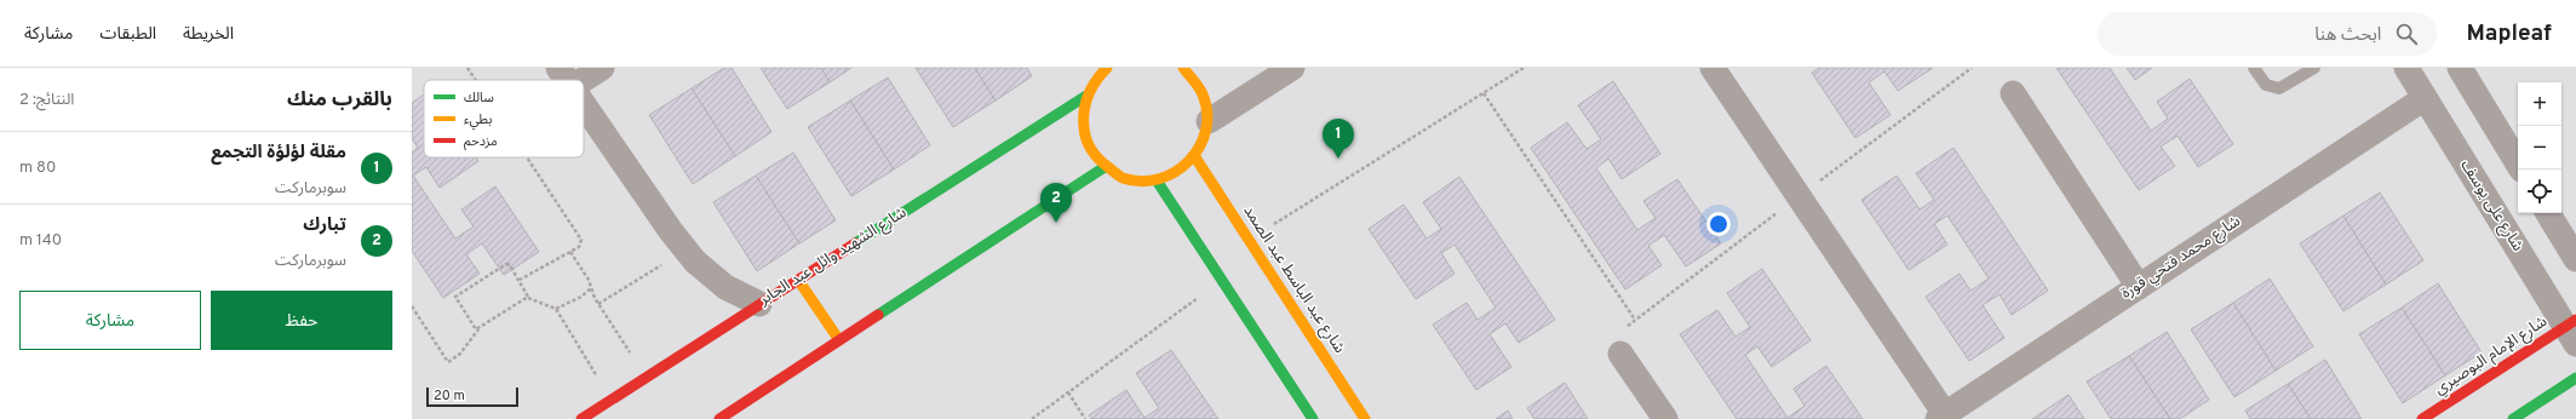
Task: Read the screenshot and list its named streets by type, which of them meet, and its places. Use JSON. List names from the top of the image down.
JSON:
{
  "streets": {
    "street": [
      "شارع على يوسف",
      "شارع الشهيد وائل عبد الجابر",
      "شارع محمد فتحي قورة",
      "شارع عبد الباسط عبد الصمد",
      "شارع الإمام البوصيري"
    ]
  },
  "crossings": [
    ["شارع على يوسف", "شارع محمد فتحي قورة"],
    ["شارع على يوسف", "شارع الإمام البوصيري"]
  ],
  "legend": ["سالك", "بطيء", "مزدحم"],
  "scale_bar": "20 m",
  "page": {
    "header": "Mapleaf",
    "search": "ابحث هنا",
    "nav": ["الخريطة", "الطبقات", "مشاركة"],
    "heading": ["بالقرب منك", "النتائج: 2"],
    "map_buttons": ["+", "−"],
    "pins": ["1", "2"],
    "list": [
      {
        "mark": "1",
        "name": "مقلة لؤلؤة التجمع",
        "note": "سوبرماركت",
        "value": "80 m"
      },
      {
        "mark": "2",
        "name": "تبارك",
        "note": "سوبرماركت",
        "value": "140 m"
      }
    ],
    "buttons": ["حفظ", "مشاركة"],
    "scale": "20 m"
  }
}
